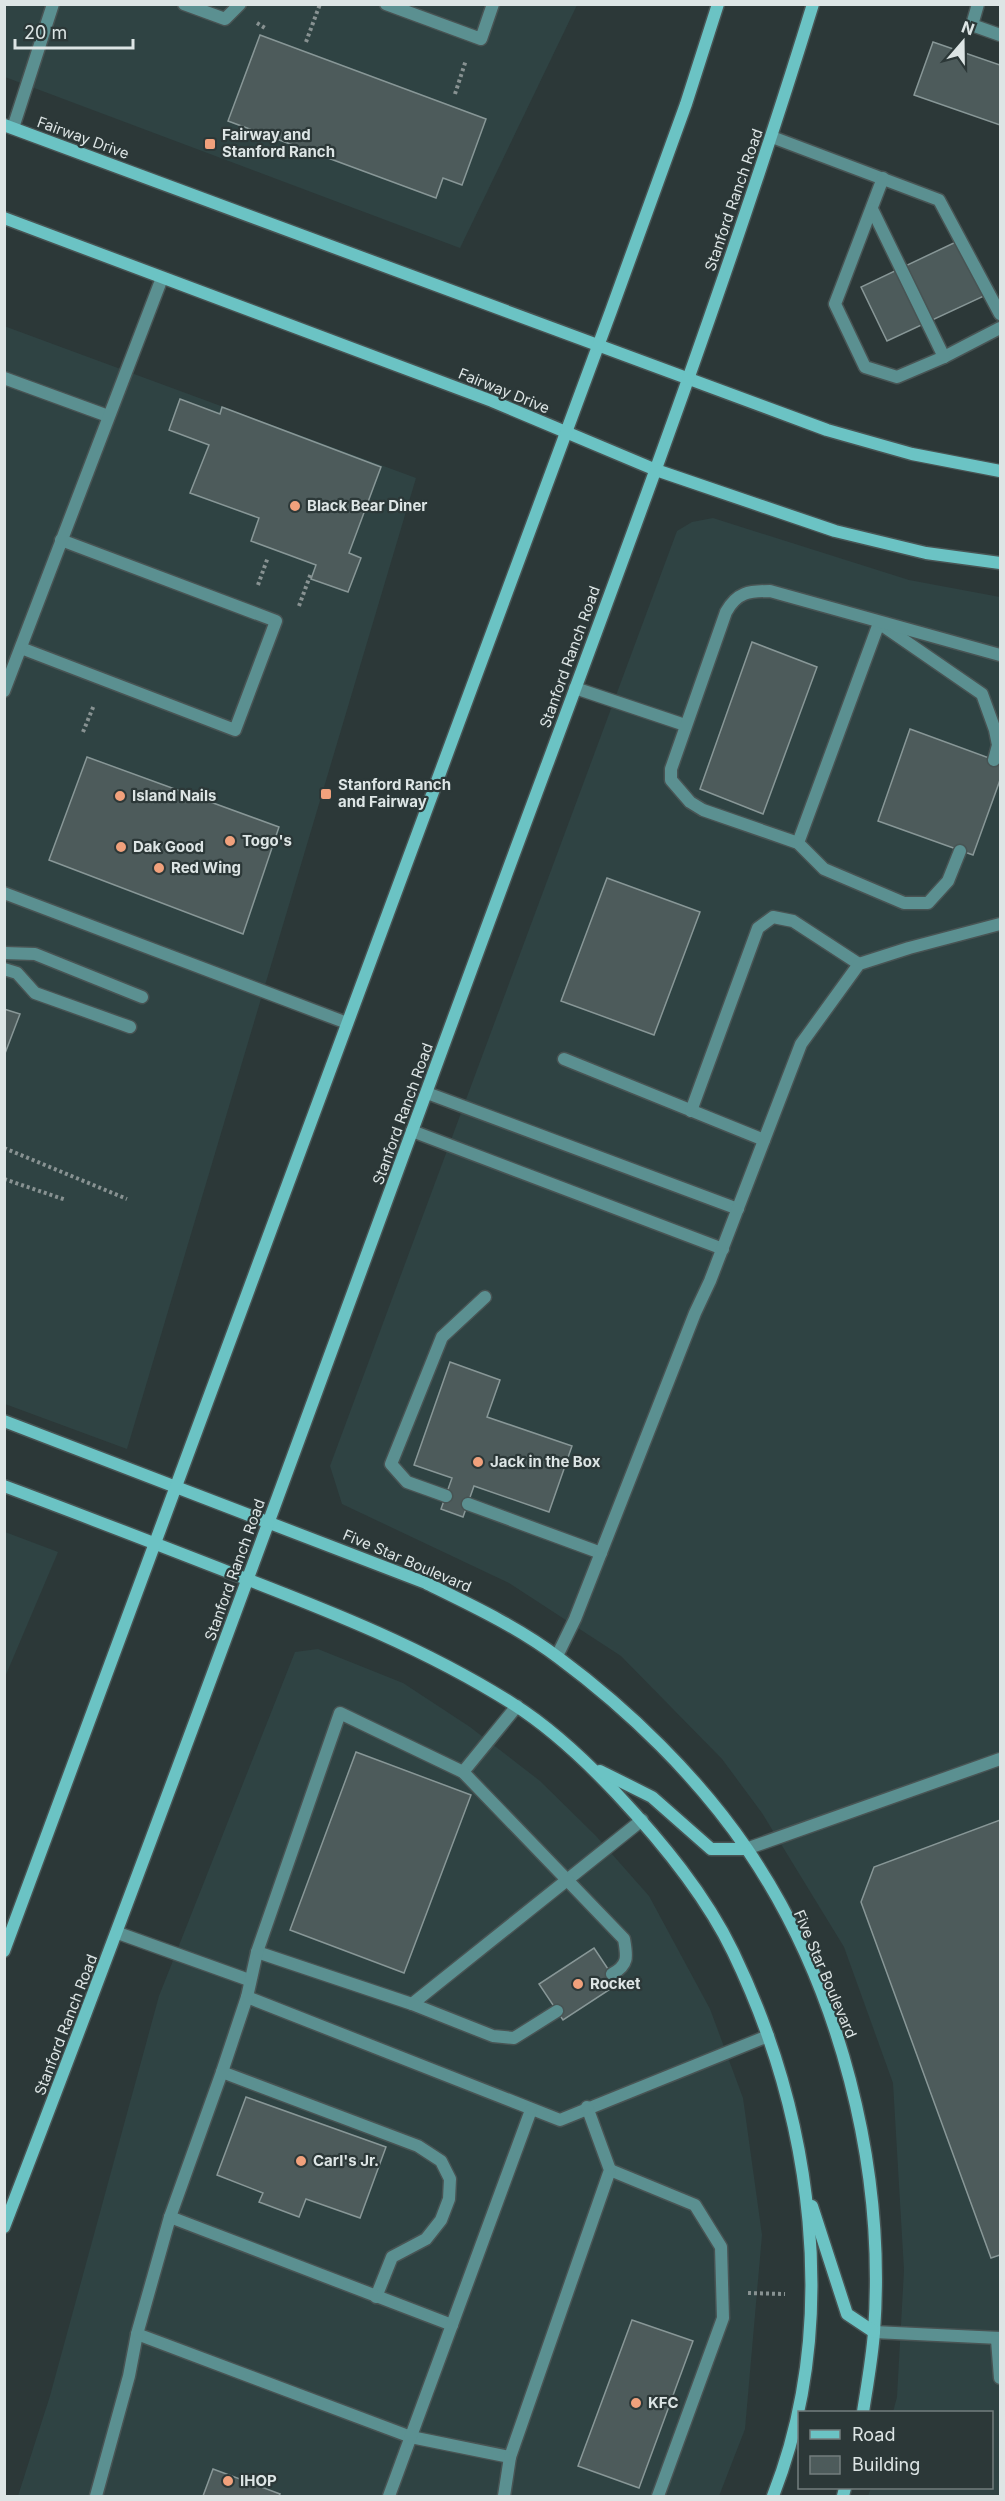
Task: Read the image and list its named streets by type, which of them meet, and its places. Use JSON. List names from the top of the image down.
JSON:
{
  "streets": {
    "main road": ["Fairway Drive", "Stanford Ranch Road", "Five Star Boulevard"]
  },
  "crossings": [
    ["Fairway Drive", "Stanford Ranch Road"],
    ["Stanford Ranch Road", "Five Star Boulevard"]
  ],
  "places": {
    "transit": ["Fairway and Stanford Ranch", "Stanford Ranch and Fairway"],
    "other": [
      "Black Bear Diner",
      "Island Nails",
      "Togo's",
      "Dak Good",
      "Red Wing",
      "Jack in the Box",
      "Rocket",
      "Carl's Jr.",
      "KFC",
      "IHOP"
    ]
  },
  "legend": ["Road", "Building"],
  "scale_bar": "20 m",
  "north": "top"
}
